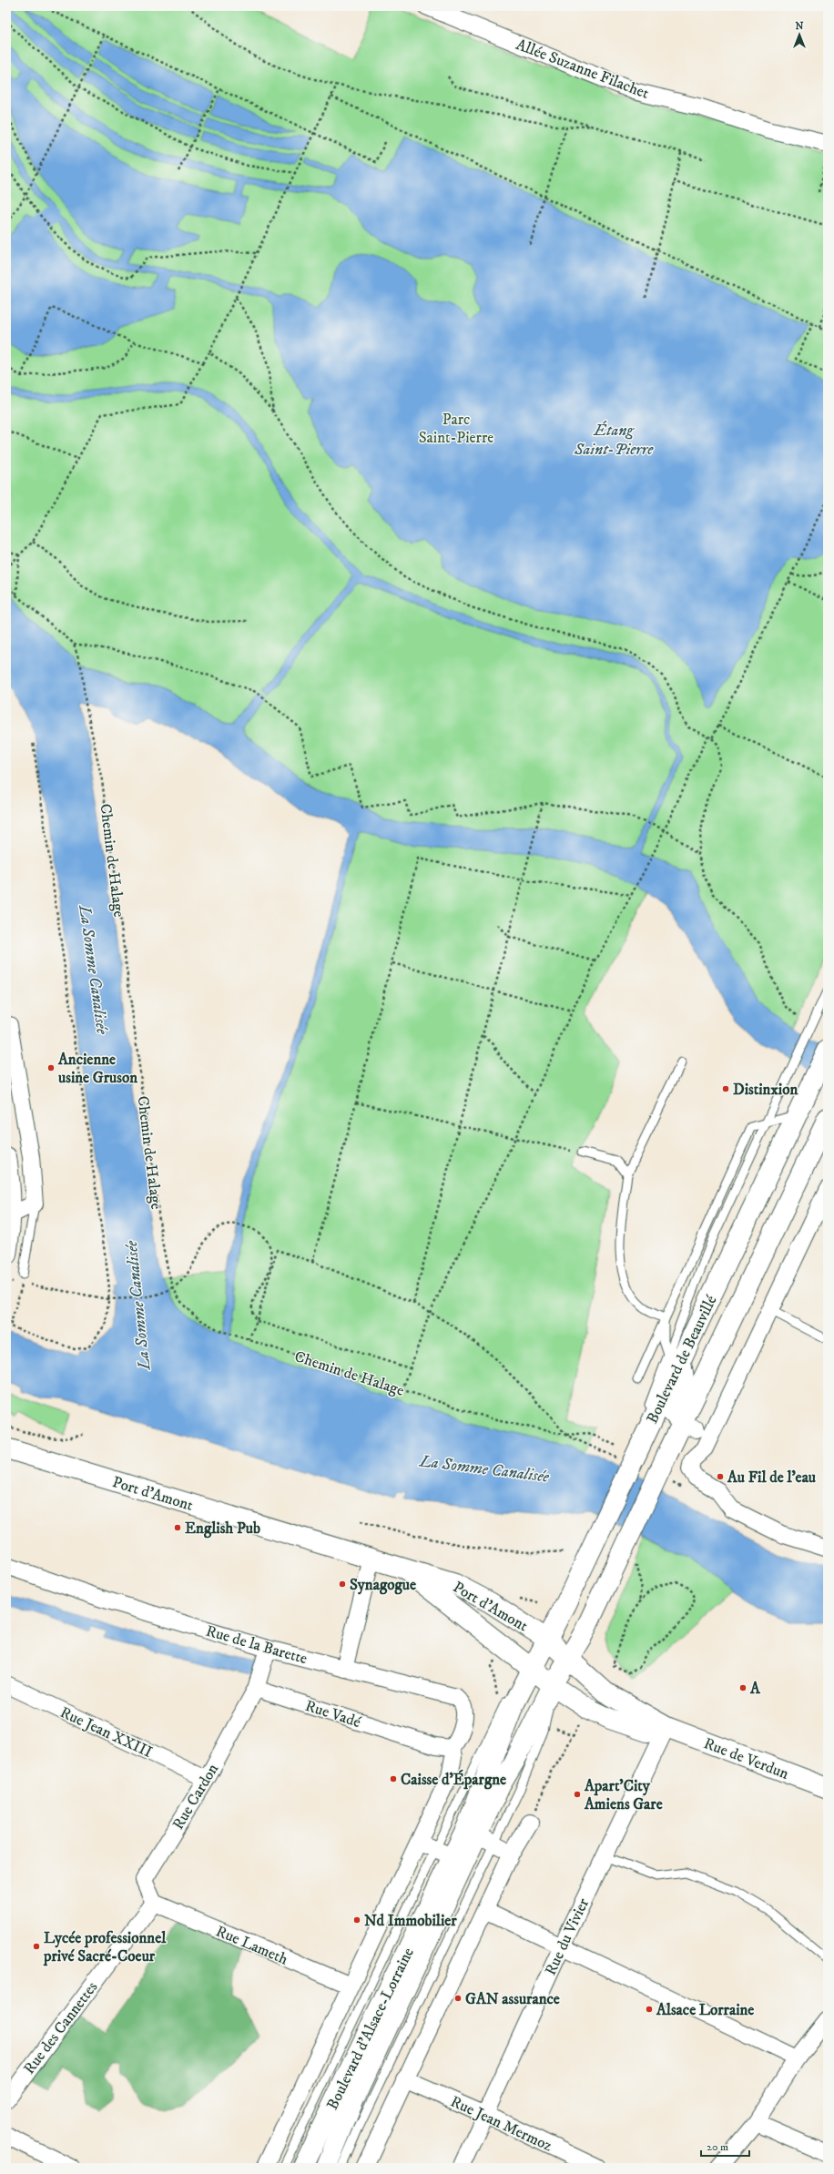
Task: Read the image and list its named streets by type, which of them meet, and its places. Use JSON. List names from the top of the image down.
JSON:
{
  "streets": {
    "main road": [
      "Boulevard de Beauvillé",
      "Port d'Amont",
      "Rue de Verdun",
      "Boulevard d'Alsace-Lorraine"
    ],
    "street": [
      "Allée Suzanne Filachet",
      "Rue de la Barette",
      "Rue Vadé",
      "Rue Jean XXIII",
      "Rue Cardon",
      "Rue du Vivier",
      "Rue Lameth",
      "Rue des Cannettes",
      "Rue Jean Mermoz"
    ],
    "path": ["Chemin de Halage"]
  },
  "crossings": [
    ["Boulevard de Beauvillé", "Port d'Amont"],
    ["Boulevard de Beauvillé", "Rue de Verdun"],
    ["Boulevard de Beauvillé", "Boulevard d'Alsace-Lorraine"],
    ["Port d'Amont", "Rue de Verdun"],
    ["Port d'Amont", "Boulevard d'Alsace-Lorraine"],
    ["Rue de la Barette", "Rue Vadé"],
    ["Rue Vadé", "Rue Cardon"],
    ["Rue Jean XXIII", "Rue Cardon"],
    ["Rue de Verdun", "Rue du Vivier"],
    ["Rue Cardon", "Rue Lameth"],
    ["Rue Cardon", "Rue des Cannettes"],
    ["Rue du Vivier", "Rue Jean Mermoz"],
    ["Rue Lameth", "Rue des Cannettes"]
  ],
  "water": ["Étang Saint-Pierre", "La Somme Canalisée"],
  "parks": ["Parc Saint-Pierre"],
  "places": [
    "Ancienne usine Gruson",
    "Distinxion",
    "Au Fil de l'eau",
    "English Pub",
    "Synagogue",
    "A",
    "Caisse d'Épargne",
    "Apart'City Amiens Gare",
    "Nd Immobilier",
    "Lycée professionnel privé Sacré-Coeur",
    "GAN assurance",
    "Alsace Lorraine"
  ],
  "scale_bar": "20 m",
  "north": "top"
}
